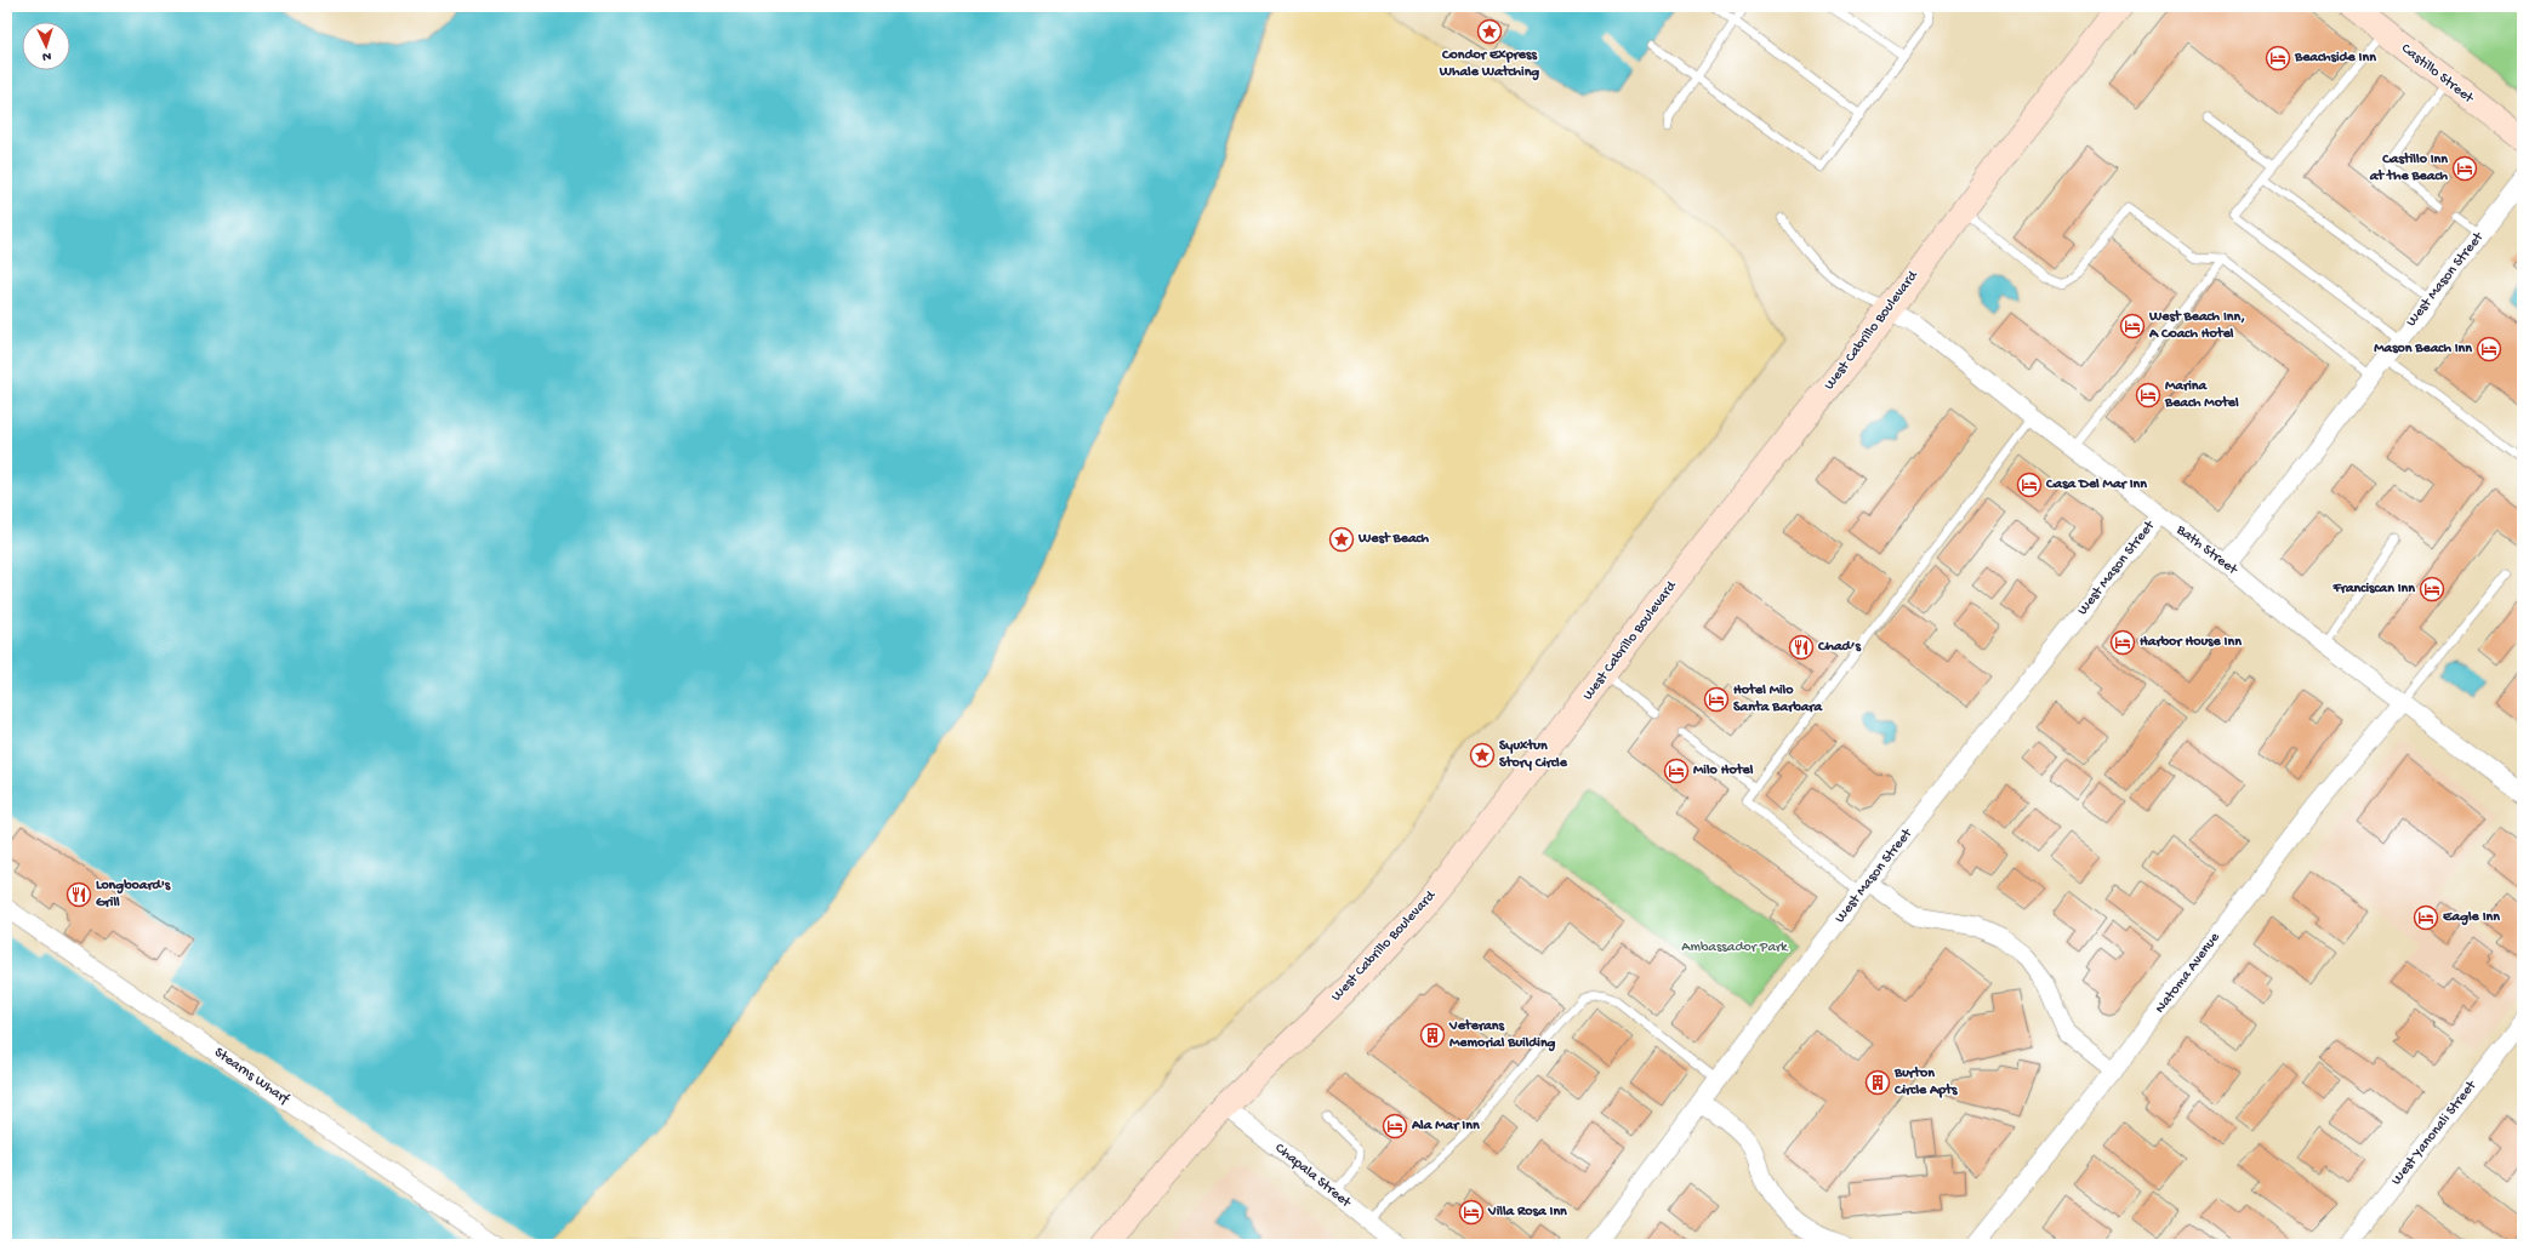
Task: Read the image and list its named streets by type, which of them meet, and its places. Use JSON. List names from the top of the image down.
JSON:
{
  "streets": {
    "main road": ["Castillo Street", "West Cabrillo Boulevard"],
    "street": [
      "West Mason Street",
      "Bath Street",
      "Natoma Avenue",
      "Stearns Wharf",
      "West Yanonali Street",
      "Chapala Street"
    ]
  },
  "crossings": [
    ["West Mason Street", "Bath Street"],
    ["West Cabrillo Boulevard", "Bath Street"],
    ["West Cabrillo Boulevard", "Chapala Street"],
    ["Bath Street", "Natoma Avenue"]
  ],
  "parks": ["Ambassador Park"],
  "places": {
    "place": ["Condor Express Whale Watching", "West Beach", "Syuxtun Story Circle"],
    "hotel": [
      "Beachside Inn",
      "Castillo Inn at the Beach",
      "West Beach Inn, A Coach Hotel",
      "Mason Beach Inn",
      "Marina Beach Motel",
      "Casa Del Mar Inn",
      "Franciscan Inn",
      "Harbor House Inn",
      "Hotel Milo Santa Barbara",
      "Milo Hotel",
      "Eagle Inn",
      "Ala Mar Inn",
      "Villa Rosa Inn"
    ],
    "restaurant": ["Chad’s", "Longboard's Grill"],
    "building": ["Veterans Memorial Building", "Burton Circle Apts"]
  },
  "north": "bottom"
}
